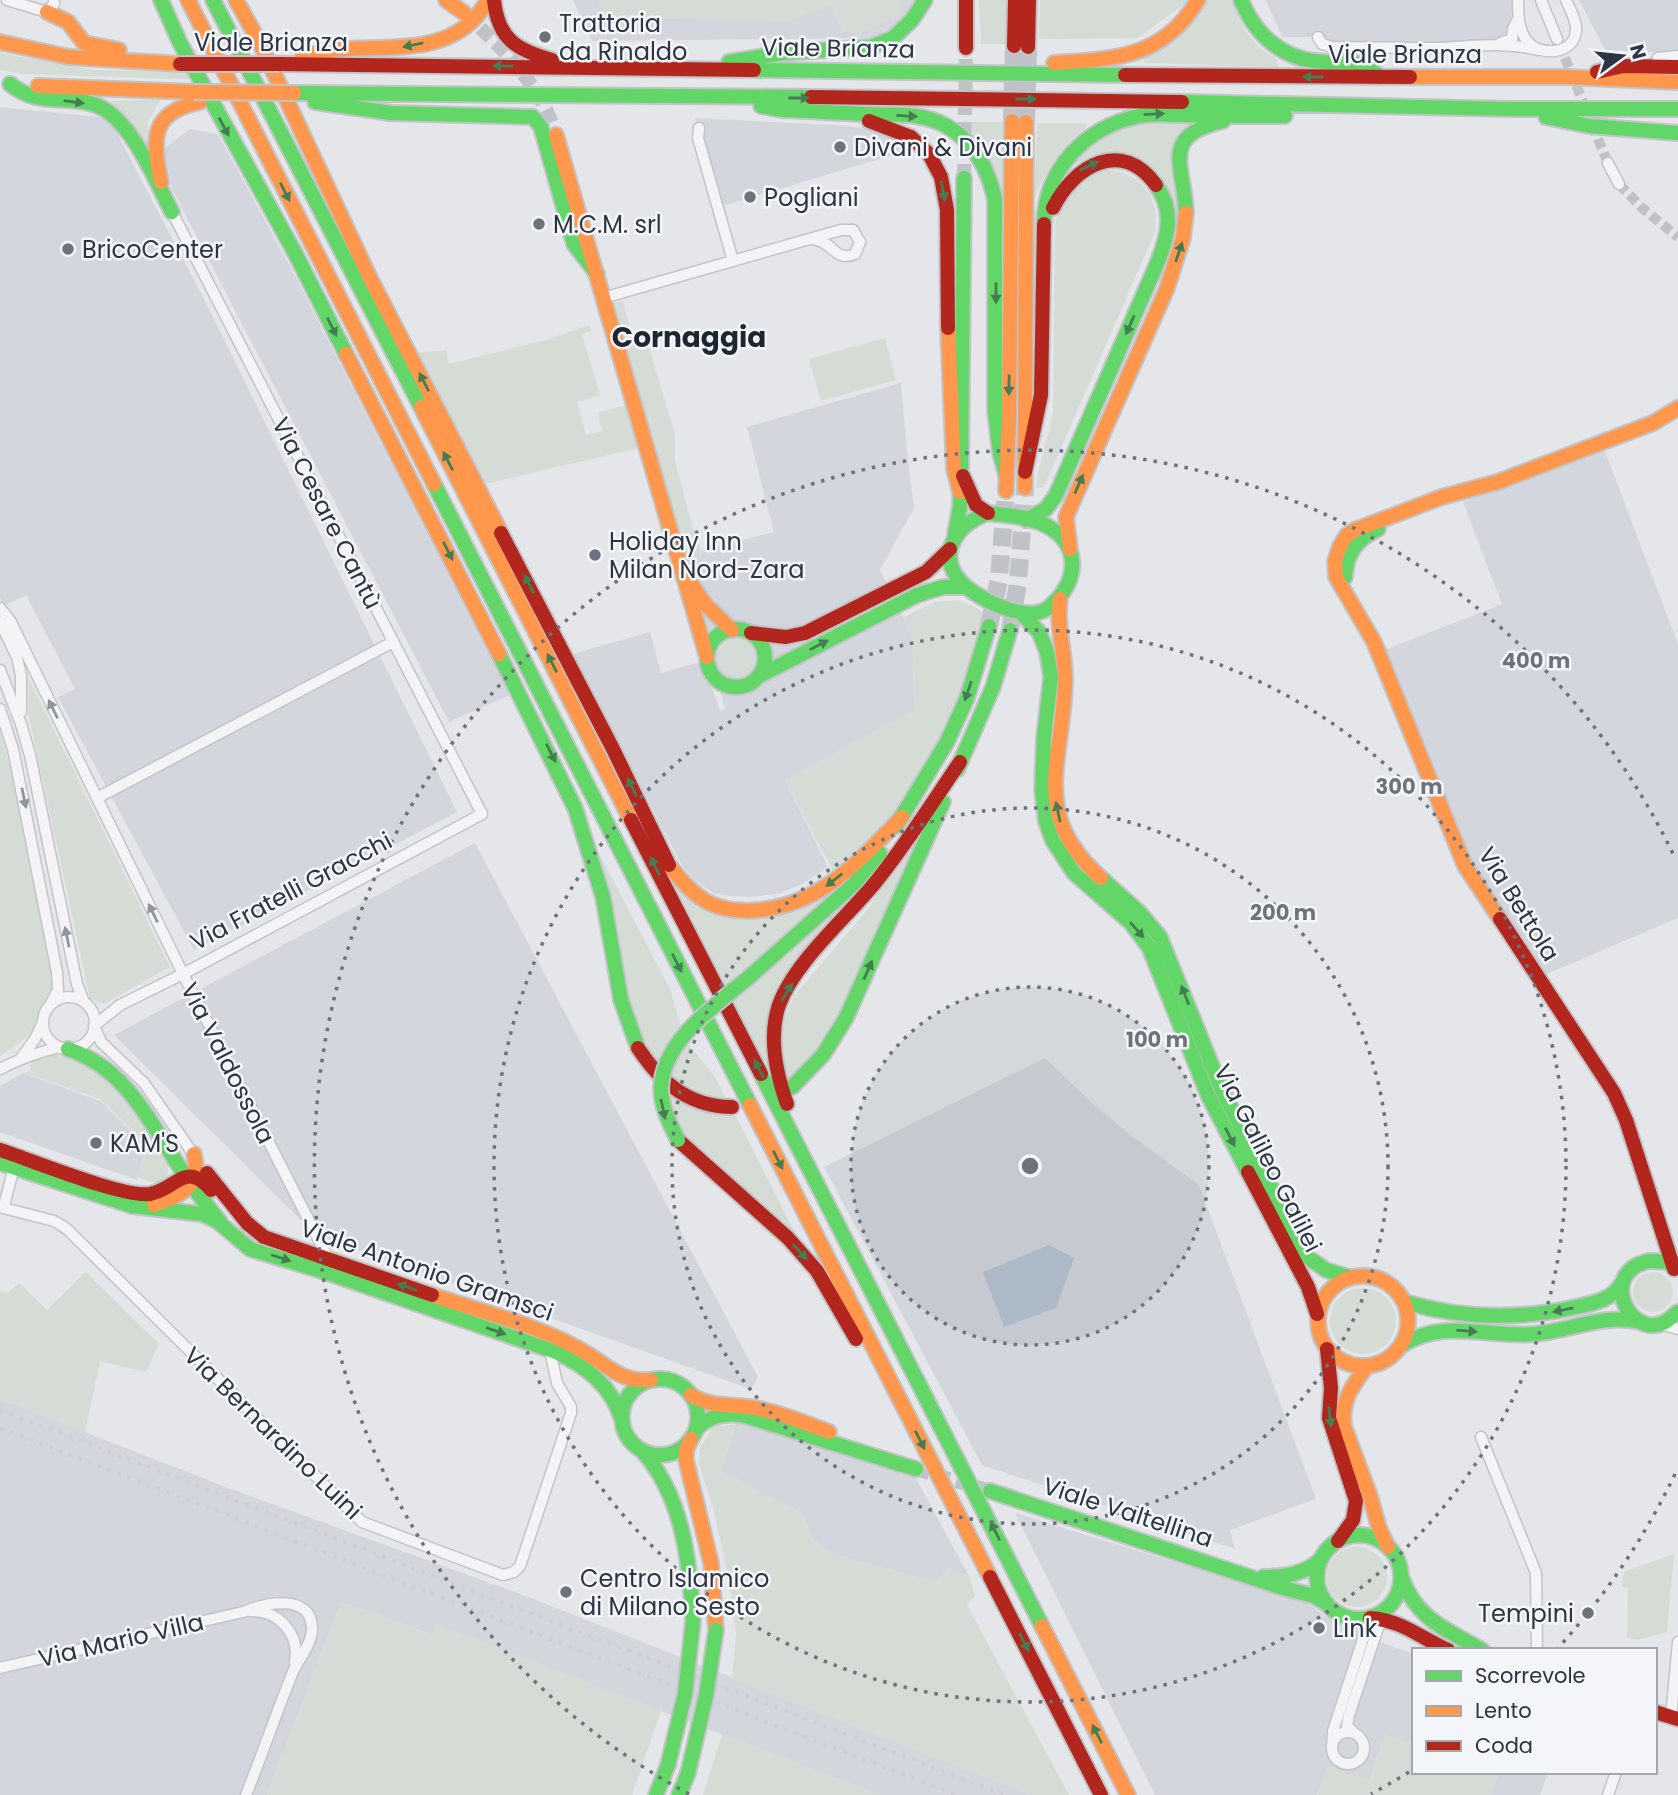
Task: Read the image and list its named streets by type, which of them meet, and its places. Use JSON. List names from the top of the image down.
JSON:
{
  "streets": {
    "main road": [
      "Viale Brianza",
      "Via Bettola",
      "Via Galileo Galilei",
      "Viale Antonio Gramsci",
      "Viale Valtellina"
    ],
    "street": [
      "Via Cesare Cantù",
      "Via Fratelli Gracchi",
      "Via Valdossola",
      "Via Bernardino Luini",
      "Via Mario Villa"
    ]
  },
  "crossings": [
    ["Via Cesare Cantù", "Via Fratelli Gracchi"],
    ["Via Fratelli Gracchi", "Via Valdossola"],
    ["Via Valdossola", "Viale Antonio Gramsci"],
    ["Viale Antonio Gramsci", "Via Bernardino Luini"]
  ],
  "districts": ["Cornaggia"],
  "places": [
    "Trattoria da Rinaldo",
    "Divani & Divani",
    "Pogliani",
    "M.C.M. srl",
    "BricoCenter",
    "Holiday Inn Milan Nord-Zara",
    "KAM'S",
    "Centro Islamico di Milano Sesto",
    "Tempini",
    "Link"
  ],
  "legend": ["Scorrevole", "Lento", "Coda"],
  "north": "right",
  "rings": [
    "400 m",
    "300 m",
    "200 m",
    "100 m"
  ]
}
